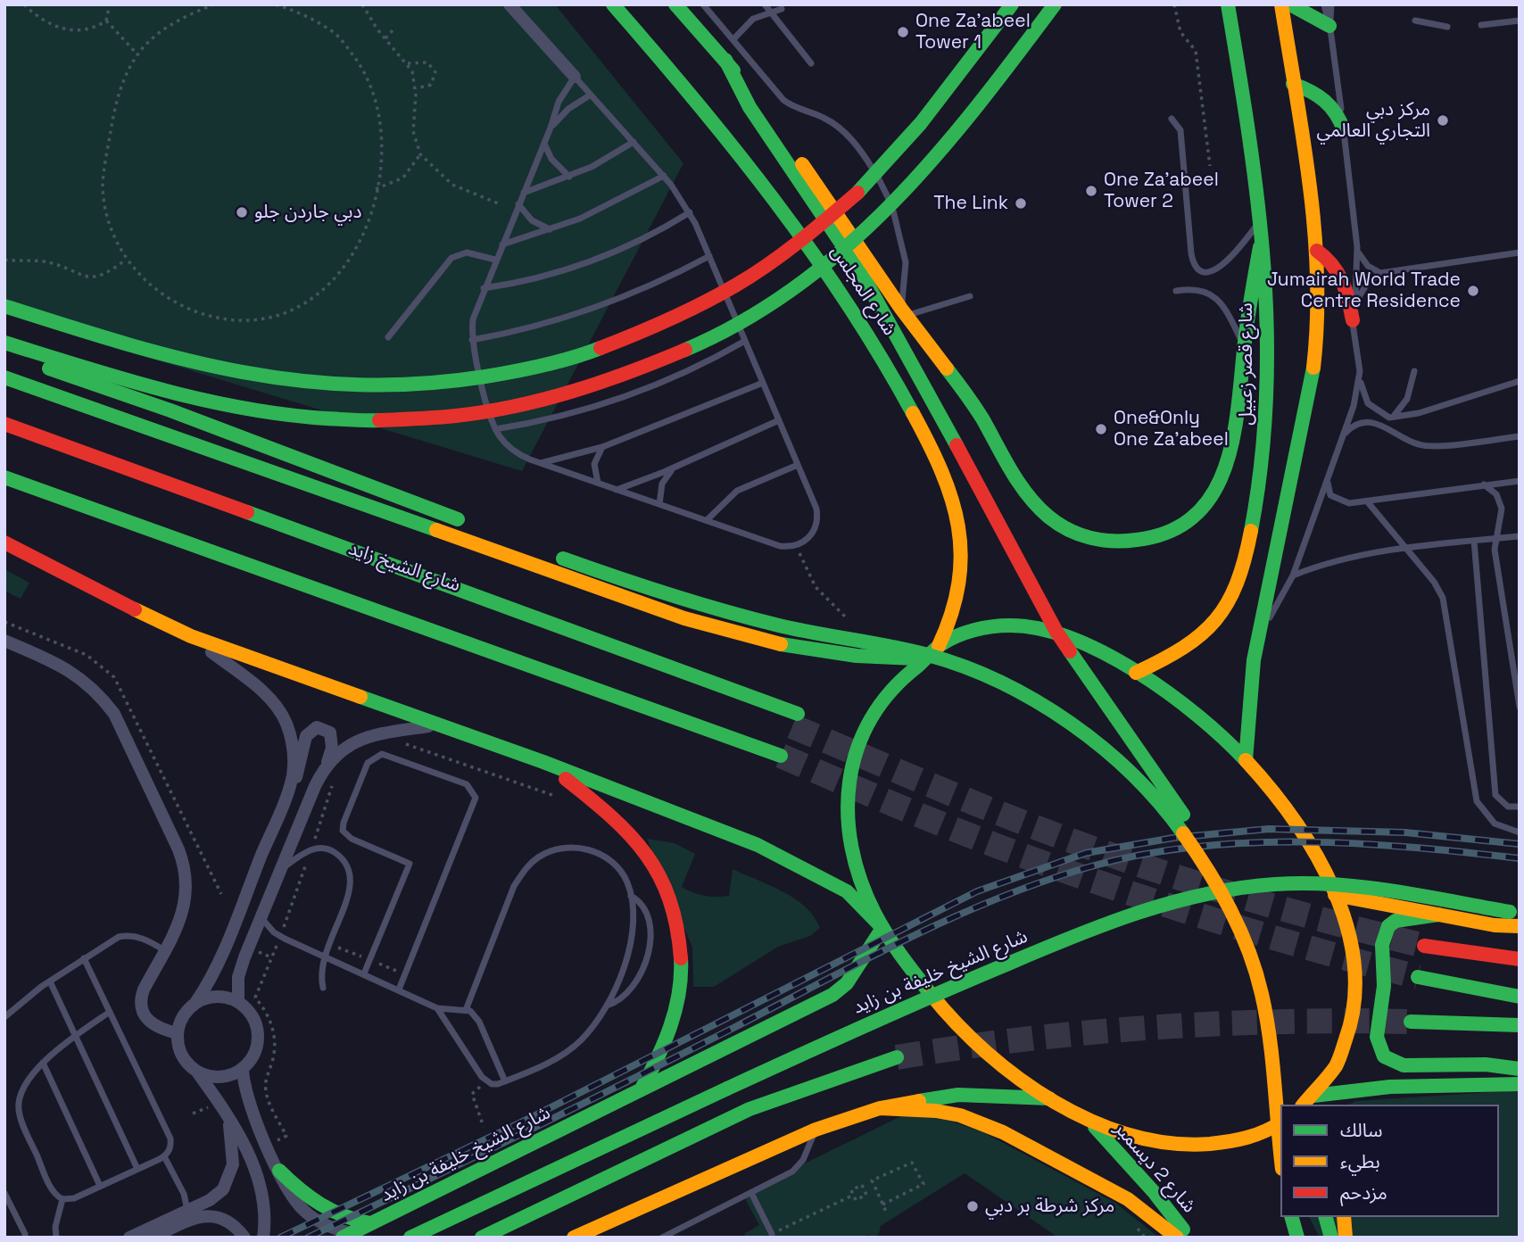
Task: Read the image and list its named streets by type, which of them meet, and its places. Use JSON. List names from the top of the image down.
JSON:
{
  "streets": {
    "main road": [
      "شارع المجلس",
      "شارع قصر زعبيل",
      "شارع الشيخ خليفة بن زايد",
      "شارع 2 ديسمبر"
    ]
  },
  "crossings": [
    ["شارع المجلس", "شارع قصر زعبيل"]
  ],
  "places": [
    "One Za'abeel Tower 1",
    "مركز دبي التجاري العالمي",
    "One Za'abeel Tower 2",
    "The Link",
    "دبي جاردن جلو",
    "Jumairah World Trade Centre Residence",
    "One&Only One Za'abeel",
    "مركز شرطة بر دبي"
  ],
  "legend": ["سالك", "بطيء", "مزدحم"]
}
